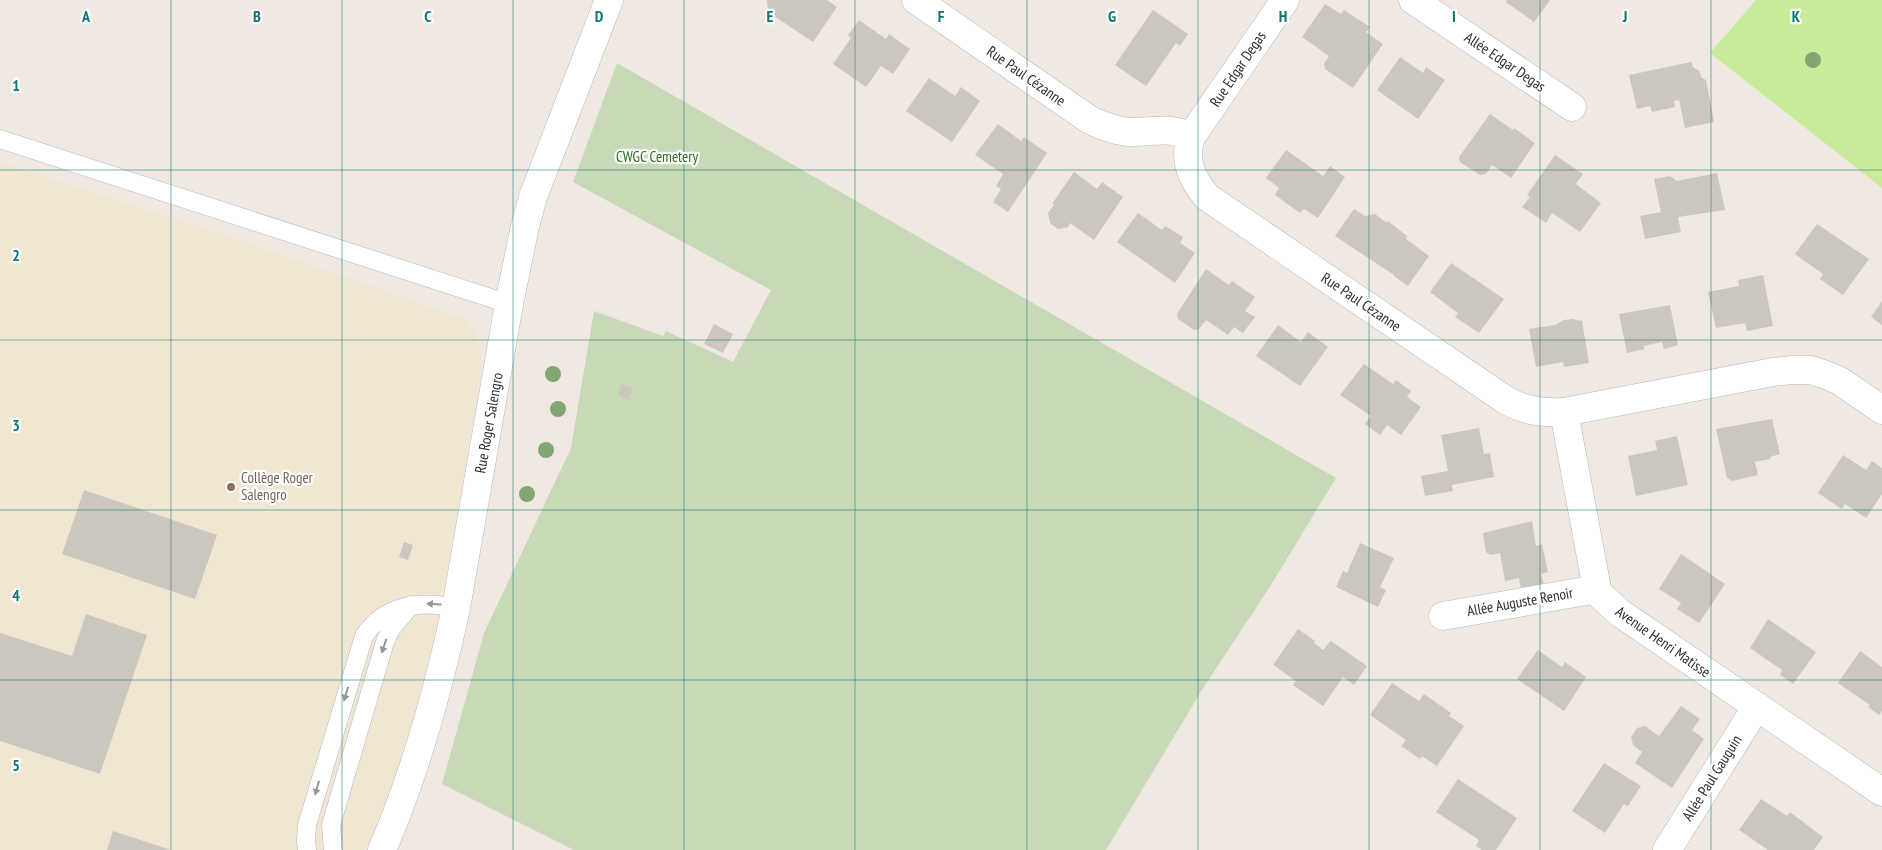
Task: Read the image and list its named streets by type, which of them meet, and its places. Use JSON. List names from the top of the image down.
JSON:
{
  "streets": {
    "street": [
      "Allée Edgar Degas",
      "Rue Edgar Degas",
      "Rue Paul Cézanne",
      "Rue Roger Salengro",
      "Allée Auguste Renoir",
      "Avenue Henri Matisse",
      "Allée Paul Gauguin"
    ]
  },
  "crossings": [
    ["Rue Edgar Degas", "Rue Paul Cézanne"],
    ["Rue Paul Cézanne", "Avenue Henri Matisse"],
    ["Allée Auguste Renoir", "Avenue Henri Matisse"],
    ["Avenue Henri Matisse", "Allée Paul Gauguin"]
  ],
  "parks": ["CWGC Cemetery"],
  "places": ["Collège Roger Salengro"],
  "grid": {
    "columns": [
      "A",
      "B",
      "C",
      "D",
      "E",
      "F",
      "G",
      "H",
      "I",
      "J",
      "K"
    ],
    "rows": [
      "1",
      "2",
      "3",
      "4",
      "5"
    ]
  }
}
